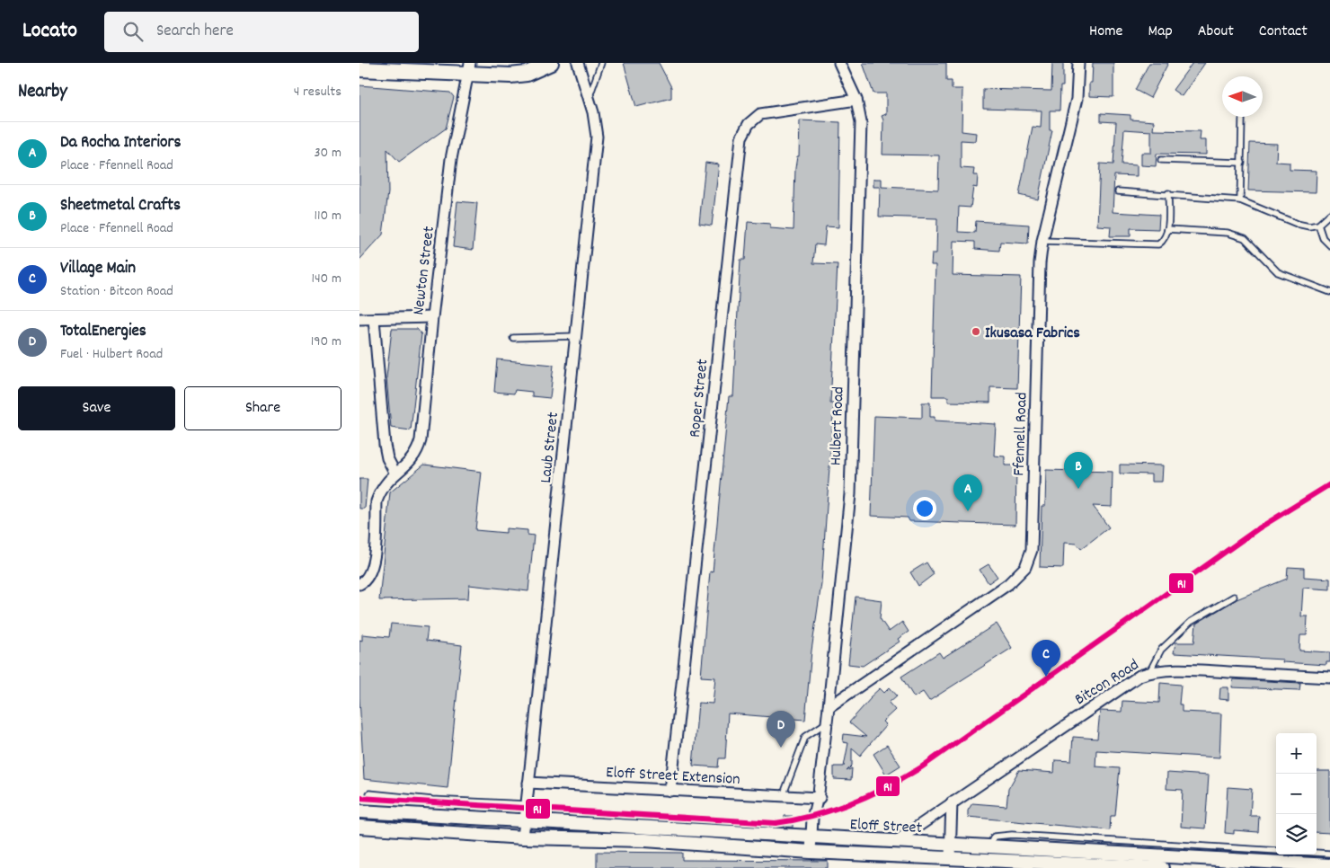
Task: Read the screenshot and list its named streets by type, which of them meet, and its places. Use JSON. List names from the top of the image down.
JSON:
{
  "streets": {
    "street": [
      "Newton Street",
      "Roper Street",
      "Hulbert Road",
      "Ffennell Road",
      "Laub Street",
      "Bitcon Road",
      "Eloff Street Extension",
      "Eloff Street"
    ]
  },
  "crossings": [
    ["Roper Street", "Hulbert Road"],
    ["Roper Street", "Eloff Street Extension"],
    ["Hulbert Road", "Ffennell Road"],
    ["Hulbert Road", "Eloff Street Extension"],
    ["Hulbert Road", "Eloff Street"],
    ["Laub Street", "Eloff Street Extension"],
    ["Laub Street", "Eloff Street"],
    ["Bitcon Road", "Eloff Street"]
  ],
  "places": ["Ikusasa Fabrics"],
  "lines": ["transit line R1"],
  "north": "left",
  "page": {
    "header": "Locato",
    "search": "Search here",
    "nav": [
      "Home",
      "Map",
      "About",
      "Contact"
    ],
    "heading": ["Nearby", "4 results"],
    "list": [
      {
        "mark": "A",
        "name": "Da Rocha Interiors",
        "note": "Place · Ffennell Road",
        "value": "30 m"
      },
      {
        "mark": "B",
        "name": "Sheetmetal Crafts",
        "note": "Place · Ffennell Road",
        "value": "110 m"
      },
      {
        "mark": "C",
        "name": "Village Main",
        "note": "Station · Bitcon Road",
        "value": "140 m"
      },
      {
        "mark": "D",
        "name": "TotalEnergies",
        "note": "Fuel · Hulbert Road",
        "value": "190 m"
      }
    ],
    "buttons": ["Save", "Share"],
    "pins": [
      "B",
      "A",
      "C",
      "D"
    ],
    "map_buttons": ["+", "−"]
  }
}
